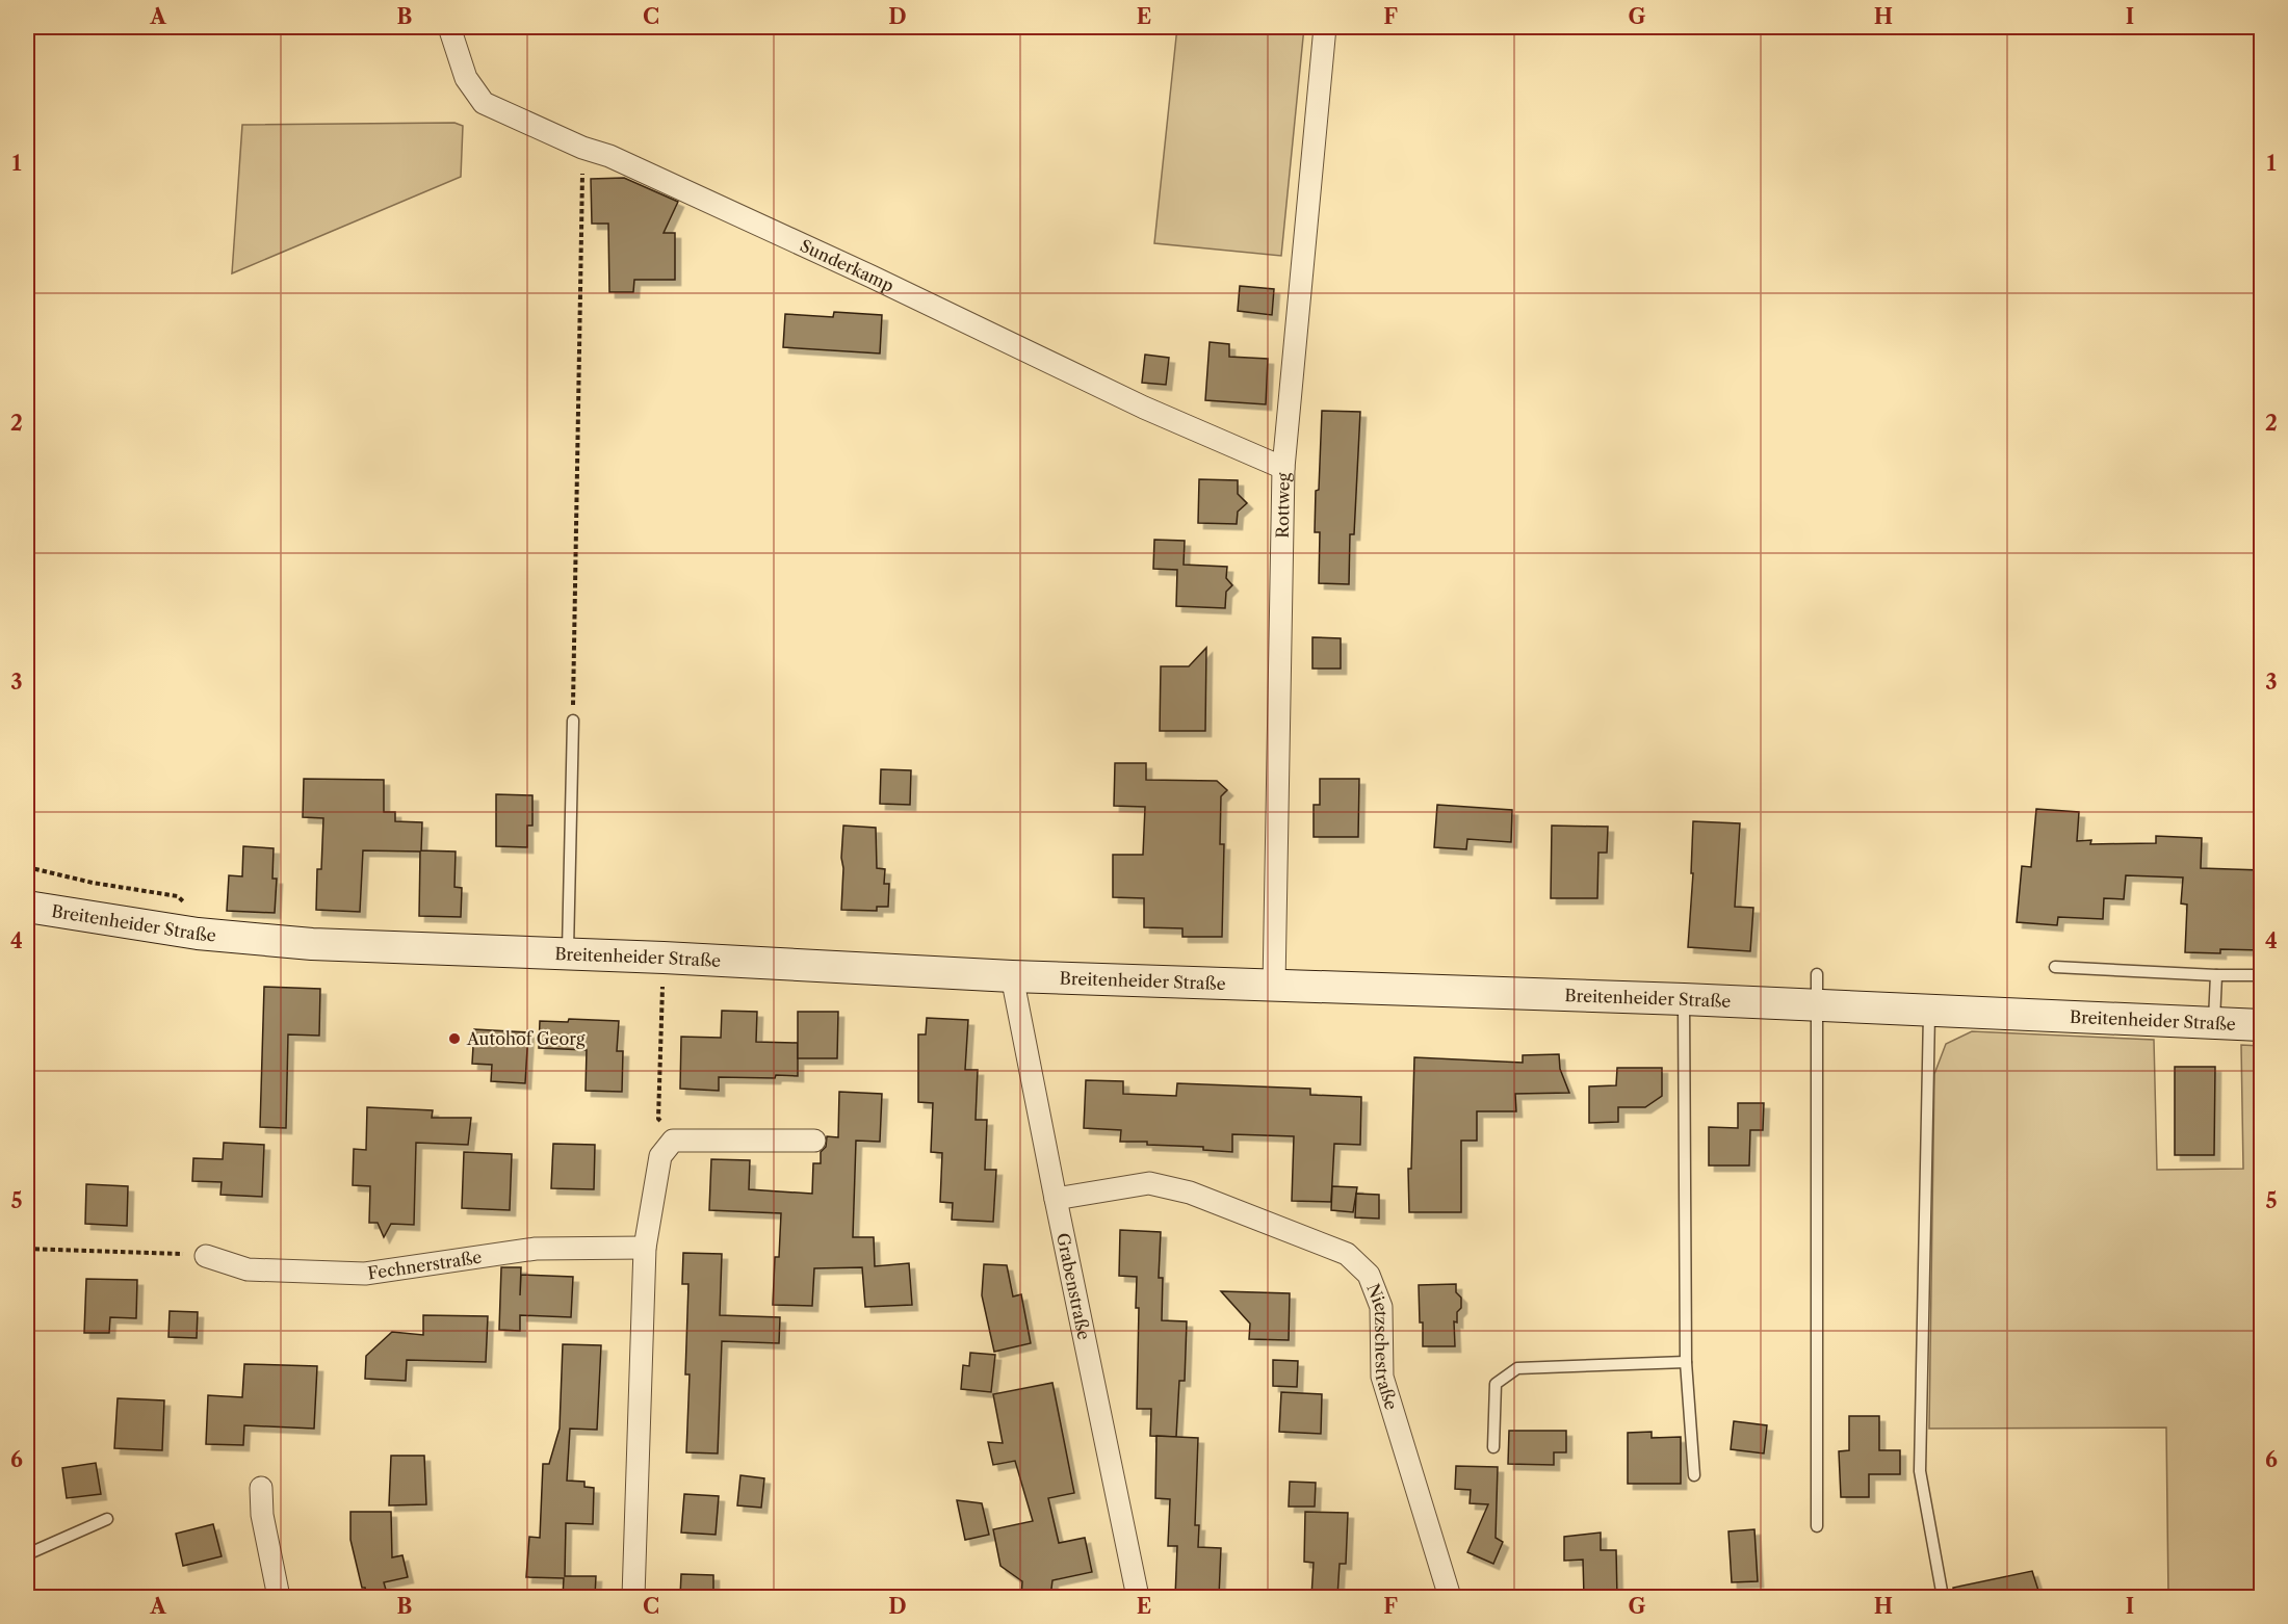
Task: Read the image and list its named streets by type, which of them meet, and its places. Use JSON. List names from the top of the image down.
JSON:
{
  "streets": {
    "street": [
      "Sunderkamp",
      "Rottweg",
      "Breitenheider Straße",
      "Fechnerstraße",
      "Grabenstraße",
      "Nietzschestraße"
    ]
  },
  "crossings": [
    ["Sunderkamp", "Rottweg"],
    ["Rottweg", "Breitenheider Straße"],
    ["Breitenheider Straße", "Grabenstraße"],
    ["Grabenstraße", "Nietzschestraße"]
  ],
  "places": ["Autohof Georg"],
  "grid": {
    "columns": [
      "A",
      "B",
      "C",
      "D",
      "E",
      "F",
      "G",
      "H",
      "I"
    ],
    "rows": [
      "1",
      "2",
      "3",
      "4",
      "5",
      "6"
    ]
  }
}
